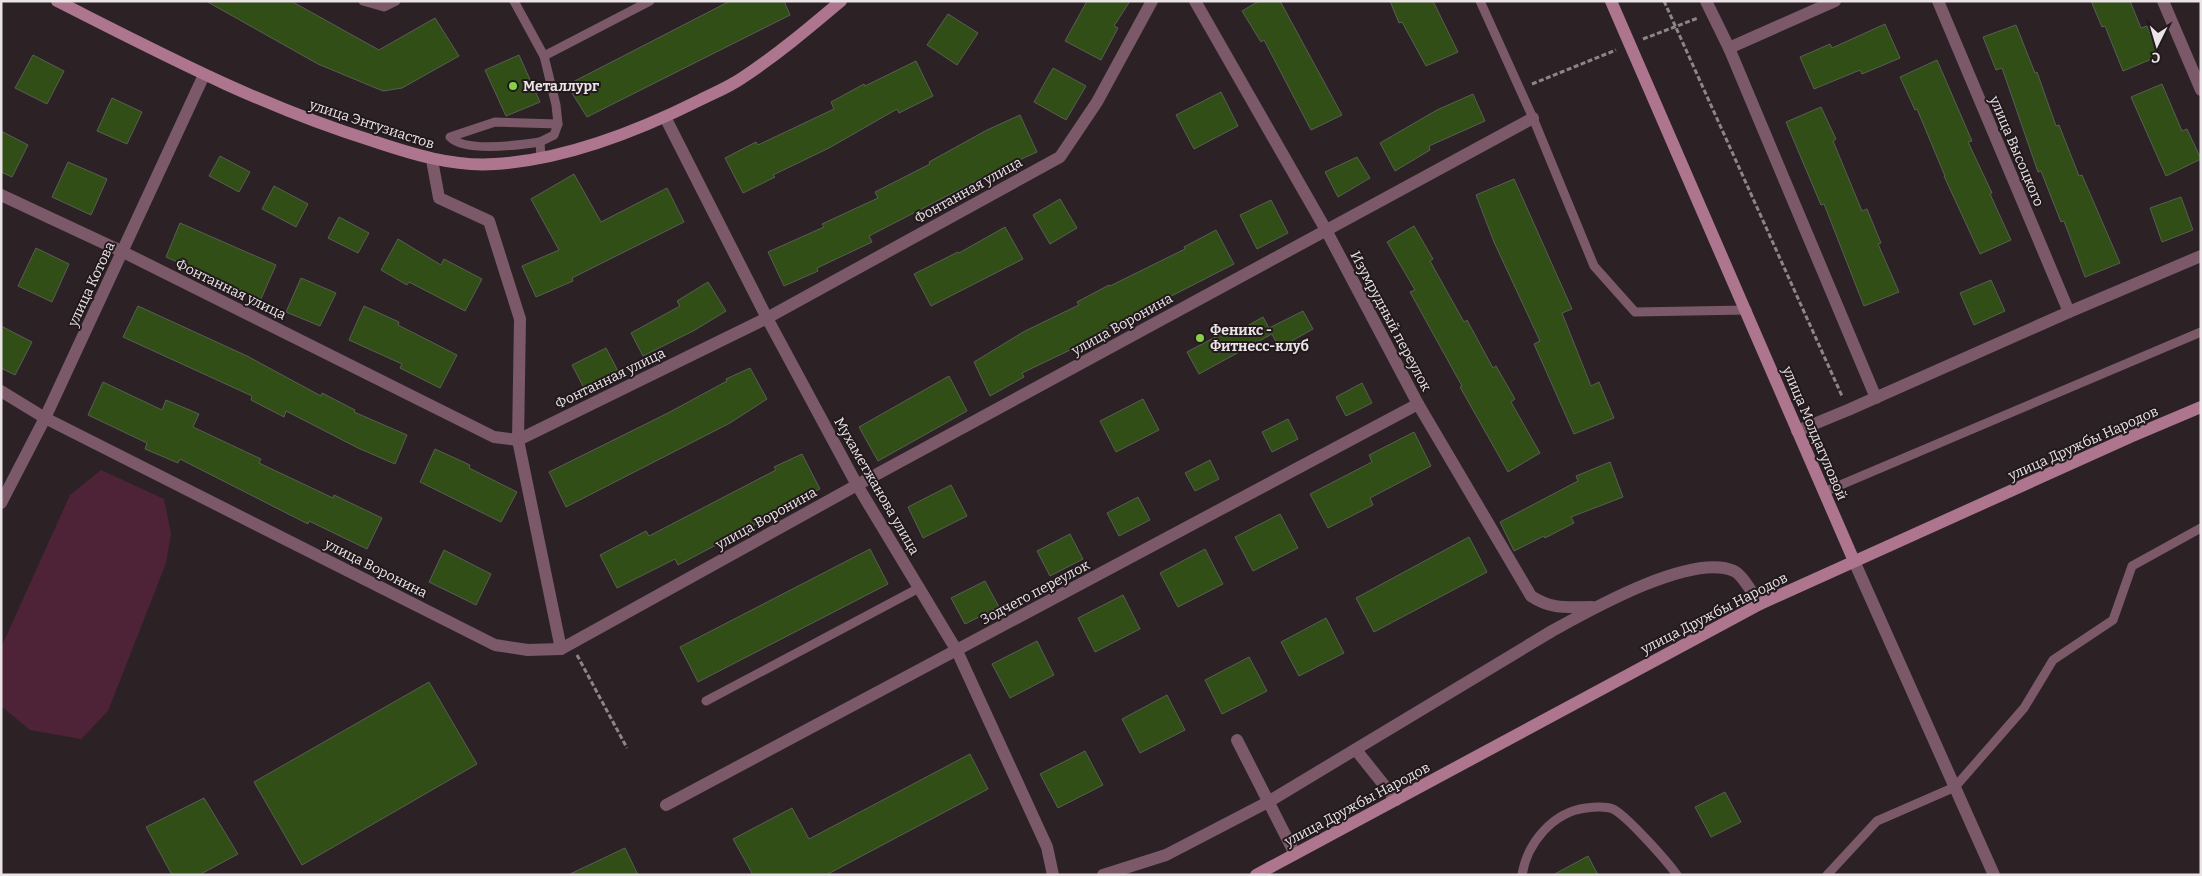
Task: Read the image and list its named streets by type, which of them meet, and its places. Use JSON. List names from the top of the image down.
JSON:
{
  "streets": {
    "street": [
      "улица Энтузиастов",
      "улица Высоцкого",
      "Фонтанная улица",
      "улица Котова",
      "Изумрудный переулок",
      "улица Воронина",
      "улица Молдагуловой",
      "улица Дружбы Народов",
      "Мухаметжанова улица",
      "Зодчего переулок"
    ]
  },
  "crossings": [
    ["улица Энтузиастов", "улица Котова"],
    ["улица Энтузиастов", "Мухаметжанова улица"],
    ["Фонтанная улица", "улица Котова"],
    ["Фонтанная улица", "Мухаметжанова улица"],
    ["улица Котова", "улица Воронина"],
    ["Изумрудный переулок", "улица Воронина"],
    ["Изумрудный переулок", "Зодчего переулок"],
    ["улица Воронина", "Мухаметжанова улица"],
    ["улица Молдагуловой", "улица Дружбы Народов"],
    ["Мухаметжанова улица", "Зодчего переулок"]
  ],
  "places": ["Металлург", "Феникс - Фитнесс-клуб"],
  "north": "bottom"
}
